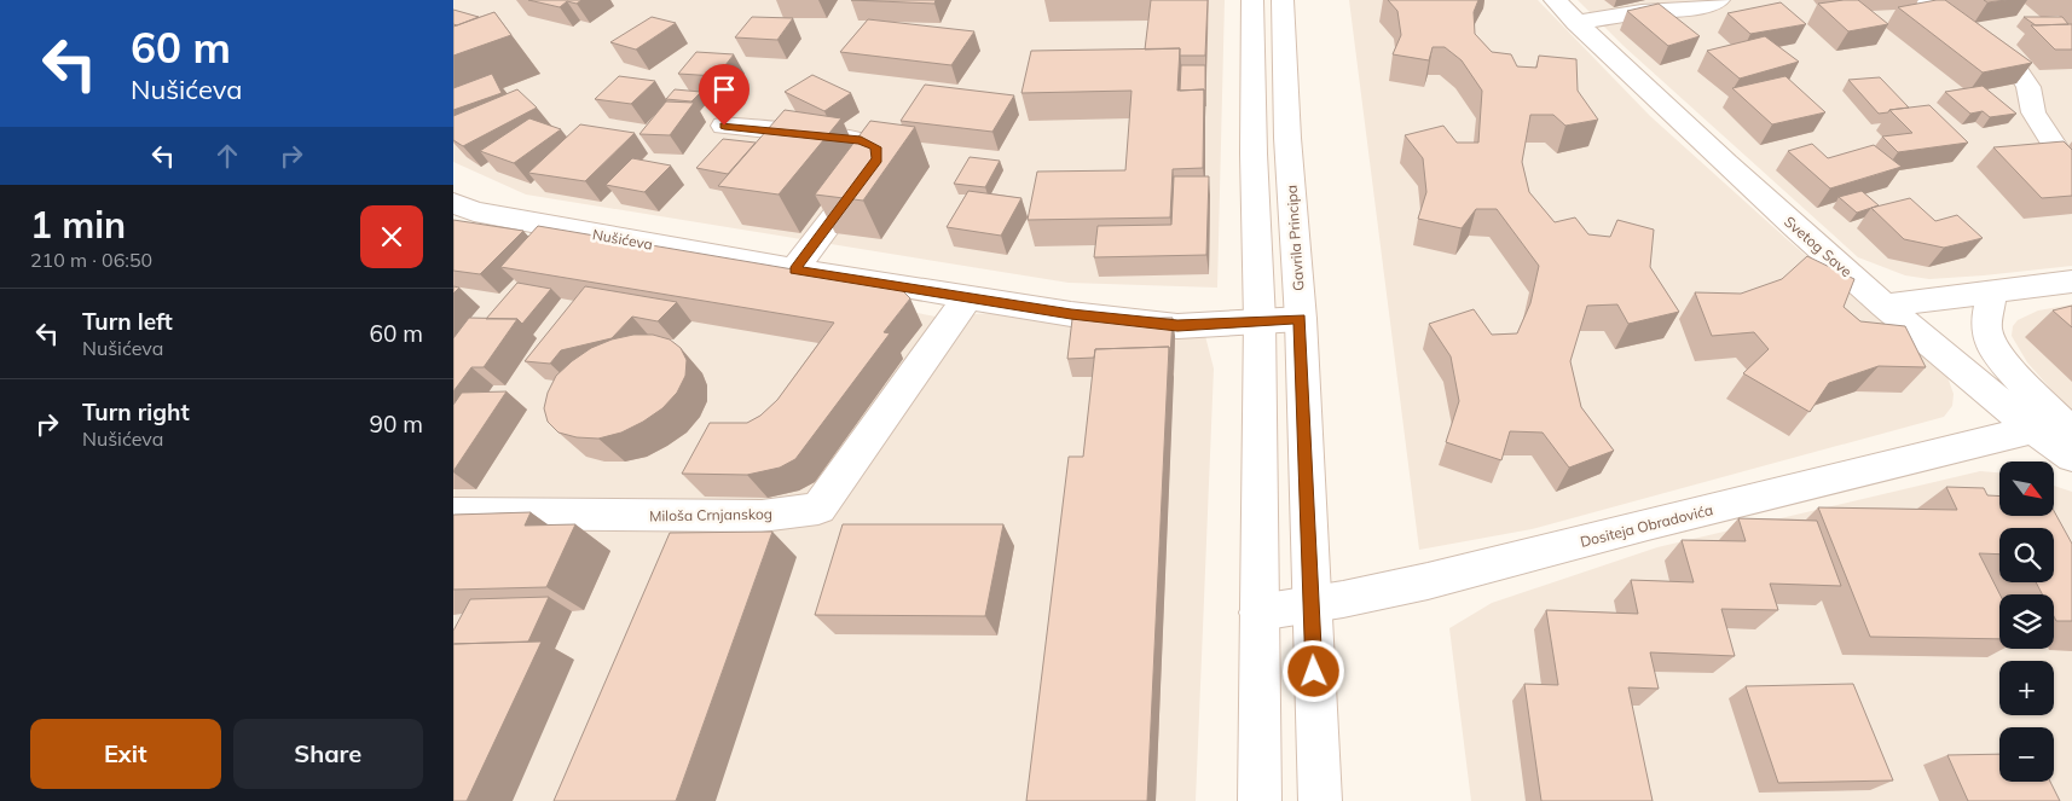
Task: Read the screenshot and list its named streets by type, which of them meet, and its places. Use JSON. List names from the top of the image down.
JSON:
{
  "streets": {
    "street": [
      "Gavrila Principa",
      "Nušićeva",
      "Svetog Save",
      "Miloša Crnjanskog",
      "Dositeja Obradovića"
    ]
  },
  "crossings": [
    ["Gavrila Principa", "Nušićeva"],
    ["Gavrila Principa", "Dositeja Obradovića"],
    ["Nušićeva", "Miloša Crnjanskog"],
    ["Svetog Save", "Dositeja Obradovića"]
  ],
  "north": "bottom right",
  "page": {
    "turn": ["60 m", "Nušićeva"],
    "heading": ["1 min", "210 m · 06:50"],
    "list": [
      {
        "name": "Turn left",
        "note": "Nušićeva",
        "value": "60 m"
      },
      {
        "name": "Turn right",
        "note": "Nušićeva",
        "value": "90 m"
      }
    ],
    "map_buttons": ["+", "−"],
    "buttons": ["Exit", "Share"]
  }
}
